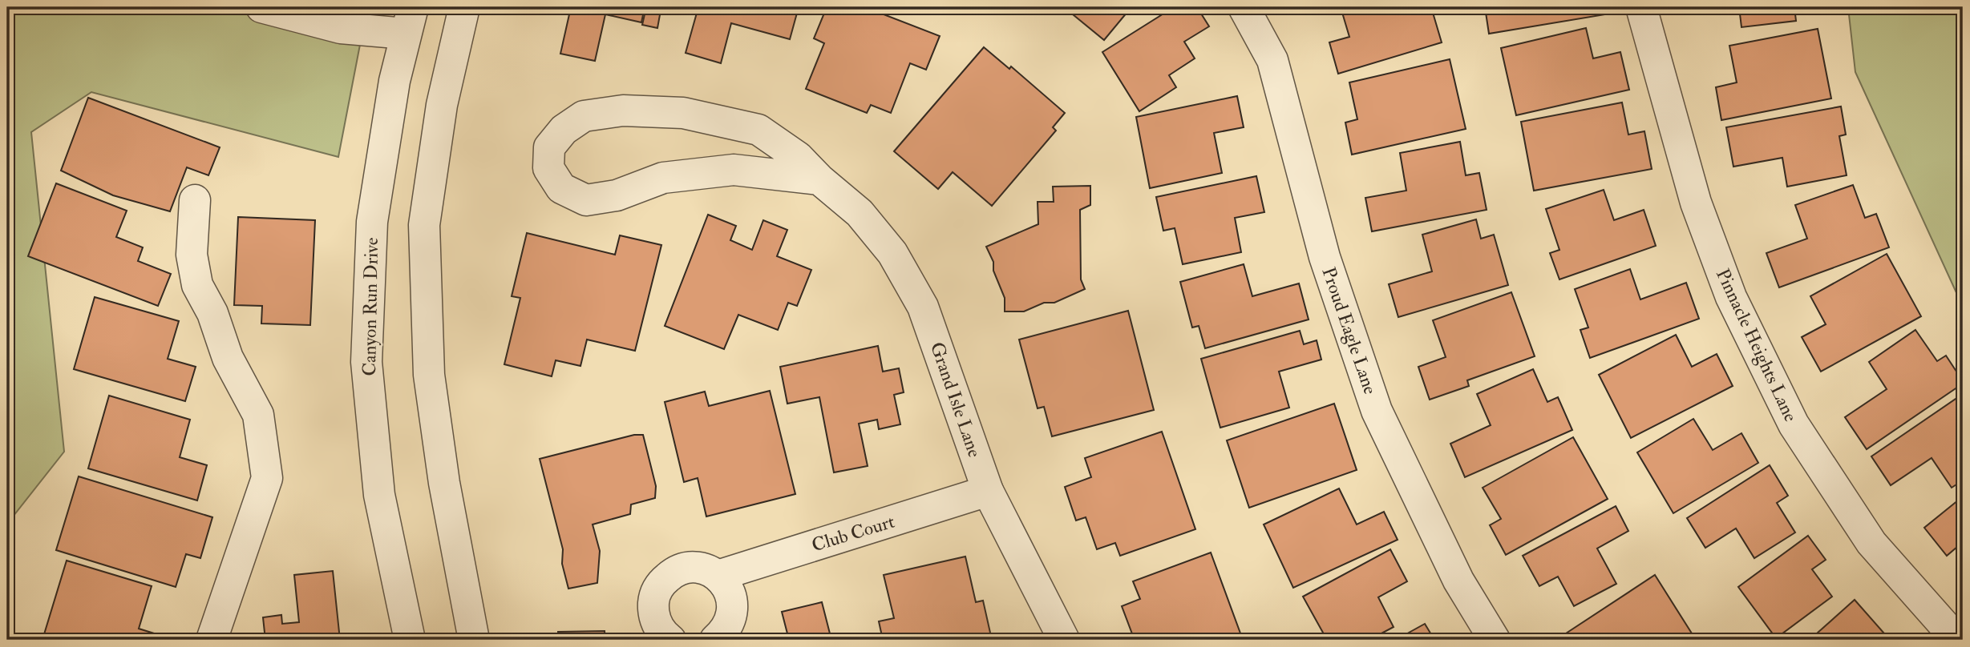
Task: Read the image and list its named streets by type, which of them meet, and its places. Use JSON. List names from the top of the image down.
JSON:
{
  "streets": {
    "street": [
      "Canyon Run Drive",
      "Proud Eagle Lane",
      "Pinnacle Heights Lane",
      "Grand Isle Lane",
      "Club Court"
    ]
  },
  "crossings": [
    ["Grand Isle Lane", "Club Court"]
  ]
}
